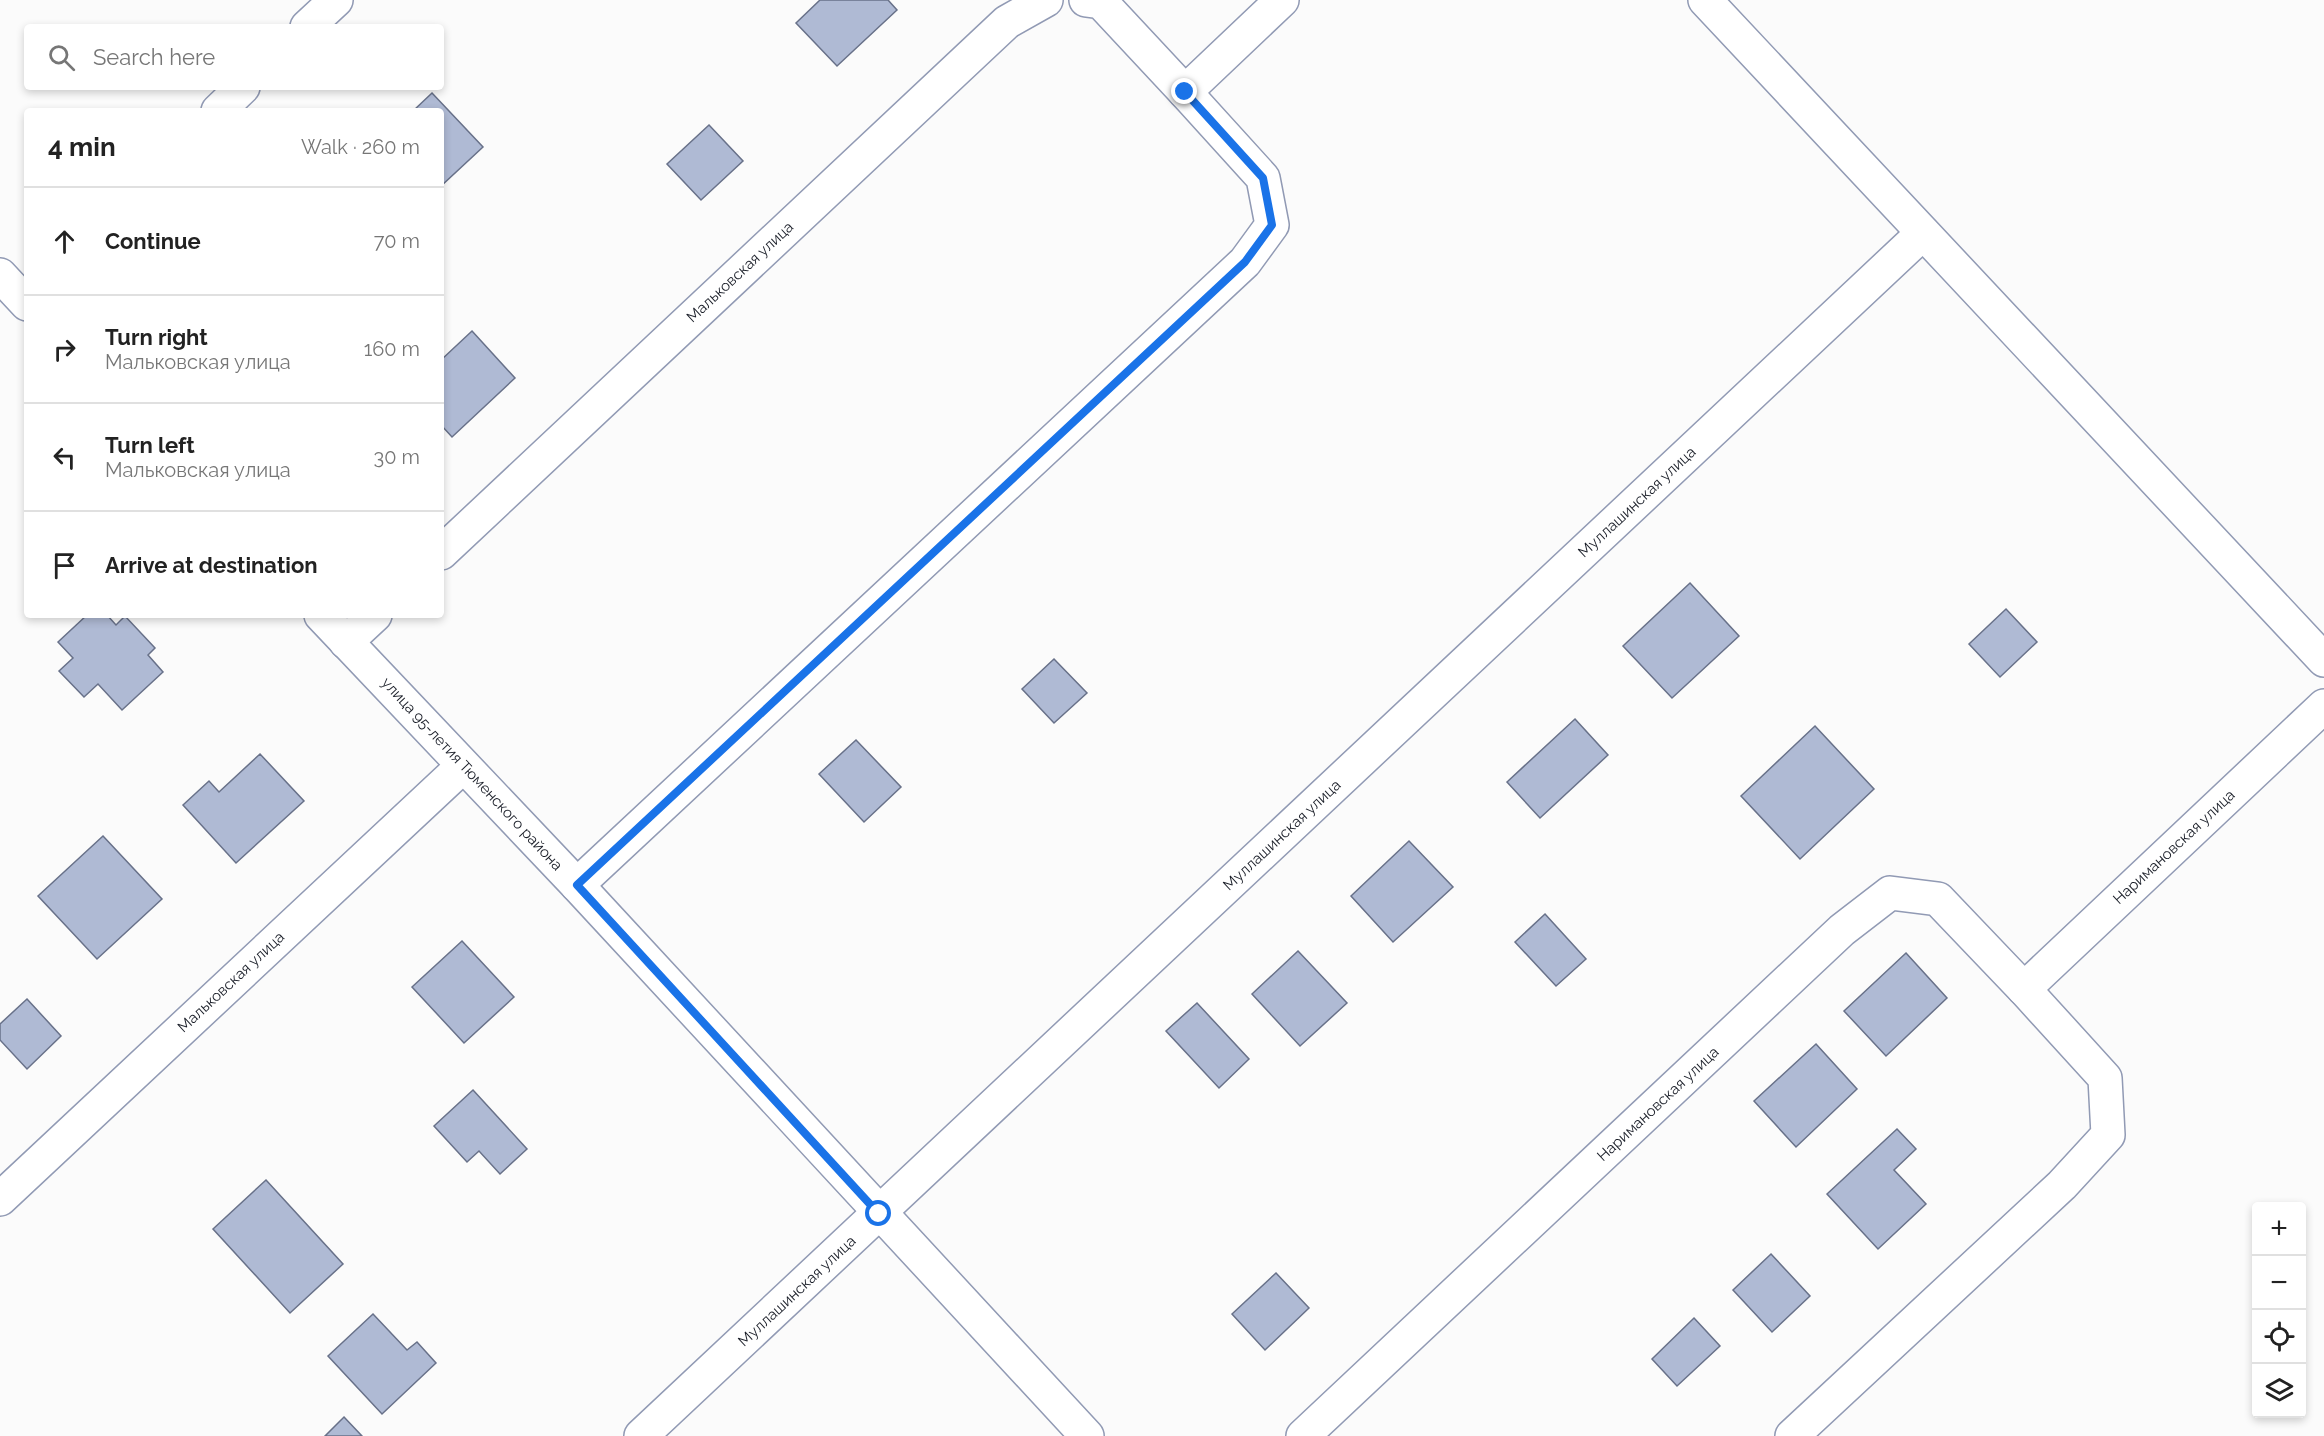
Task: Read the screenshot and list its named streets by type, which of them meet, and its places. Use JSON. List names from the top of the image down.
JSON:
{
  "streets": {
    "street": [
      "Мальковская улица",
      "Муллашинская улица",
      "улица 95-летия Тюменского района",
      "Наримановская улица"
    ]
  },
  "crossings": [
    ["Мальковская улица", "улица 95-летия Тюменского района"],
    ["Муллашинская улица", "улица 95-летия Тюменского района"]
  ],
  "page": {
    "search": "Search here",
    "heading": ["4 min", "Walk · 260 m"],
    "list": [
      ["Continue", "70 m"],
      ["Turn right", "Мальковская улица", "160 m"],
      ["Turn left", "Мальковская улица", "30 m"],
      "Arrive at destination"
    ],
    "map_buttons": ["+", "−"]
  }
}
